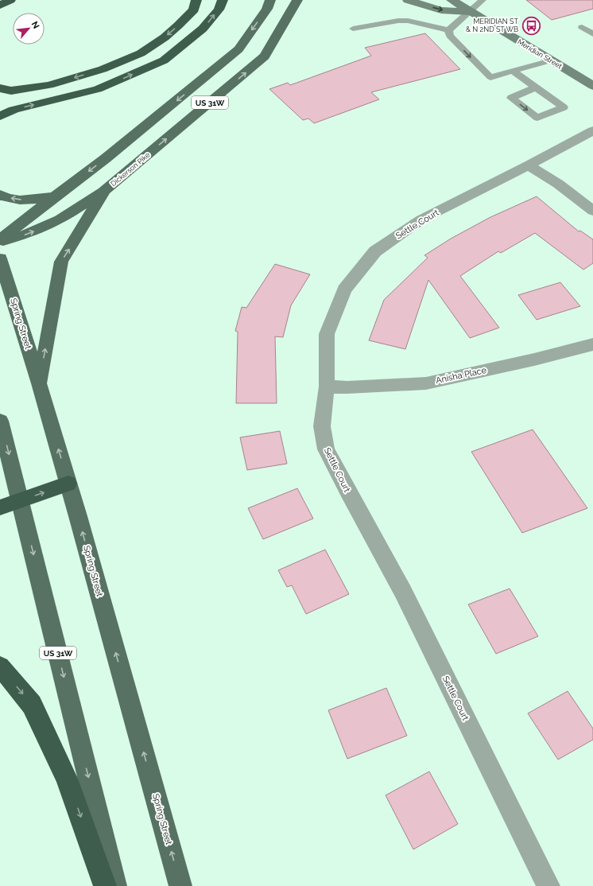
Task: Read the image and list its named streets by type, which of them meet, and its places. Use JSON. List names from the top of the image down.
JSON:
{
  "streets": {
    "main road": ["US 31W", "Dickerson Pike", "Spring Street"],
    "street": ["Meridian Street", "Settle Court", "Anisha Place"]
  },
  "crossings": [
    ["Dickerson Pike", "Spring Street"],
    ["Settle Court", "Anisha Place"]
  ],
  "places": {
    "bus stop": ["MERIDIAN ST & N 2ND ST WB"]
  },
  "north": "top right"
}
